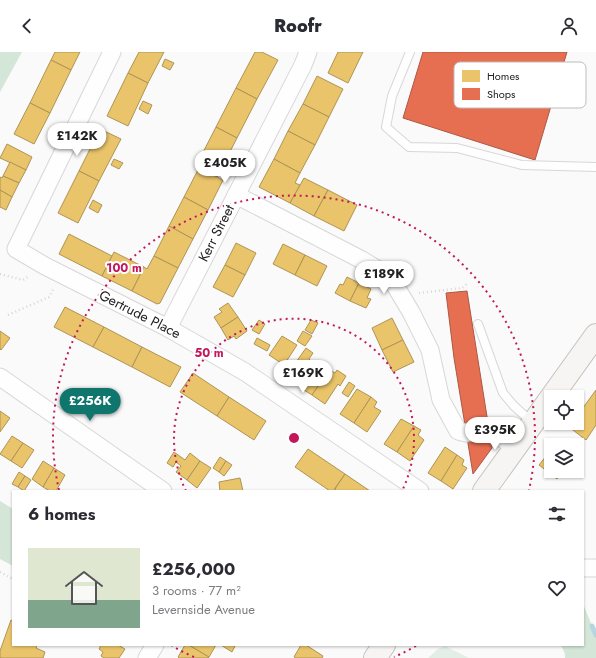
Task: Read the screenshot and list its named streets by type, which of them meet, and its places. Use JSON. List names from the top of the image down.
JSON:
{
  "streets": {
    "street": ["Kerr Street", "Gertrude Place"]
  },
  "crossings": [
    ["Kerr Street", "Gertrude Place"]
  ],
  "legend": ["Homes", "Shops"],
  "page": {
    "header": "Roofr",
    "price": [
      "£142K",
      "£405K",
      "£189K",
      "£169K",
      "£256K",
      "£395K"
    ],
    "heading": "6 homes",
    "list": [
      {
        "name": "£256,000",
        "note": "3 rooms · 77 m² · Levernside Avenue"
      }
    ]
  },
  "rings": ["100 m", "50 m"]
}
